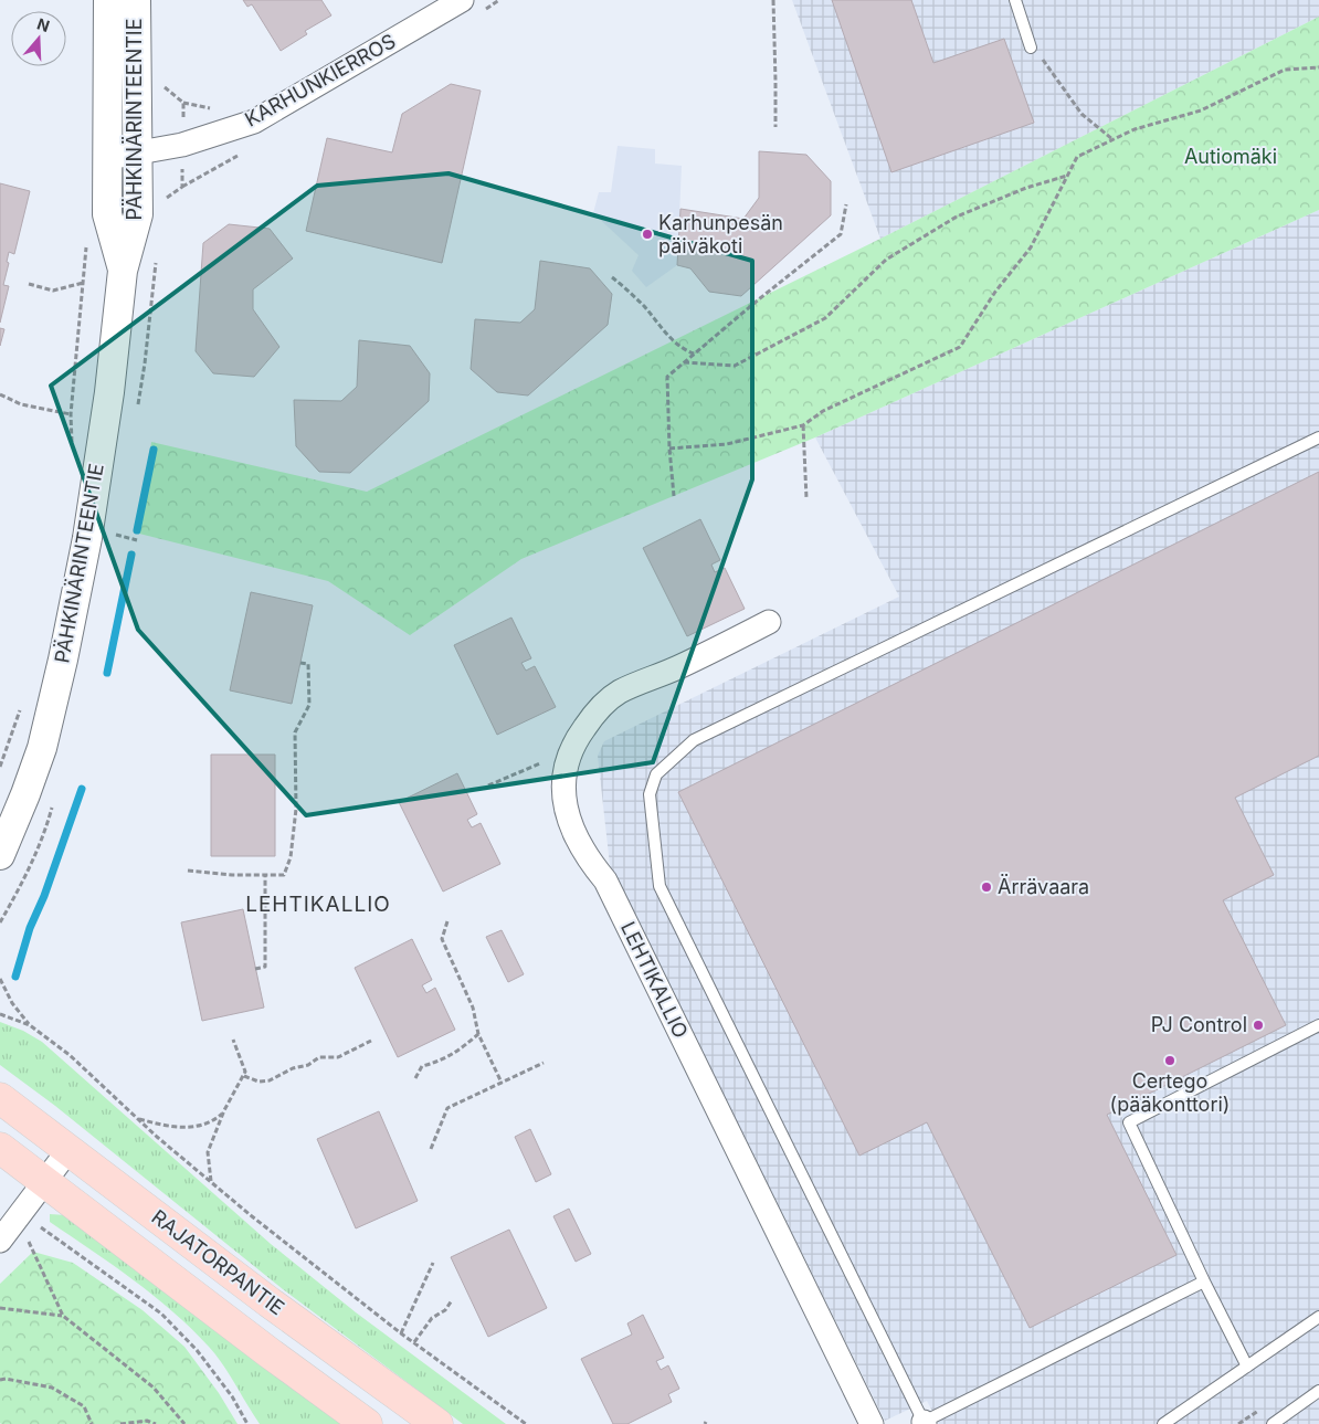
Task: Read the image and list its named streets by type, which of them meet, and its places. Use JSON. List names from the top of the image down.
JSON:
{
  "streets": {
    "main road": ["RAJATORPANTIE"],
    "street": ["KARHUNKIERROS", "PÄHKINÄRINTEENTIE", "LEHTIKALLIO"]
  },
  "crossings": [
    ["KARHUNKIERROS", "PÄHKINÄRINTEENTIE"]
  ],
  "districts": ["LEHTIKALLIO"],
  "parks": ["Autiomäki"],
  "places": [
    "Karhunpesän päiväkoti",
    "Ärrävaara",
    "PJ Control",
    "Certego (pääkonttori)"
  ],
  "north": "top"
}
